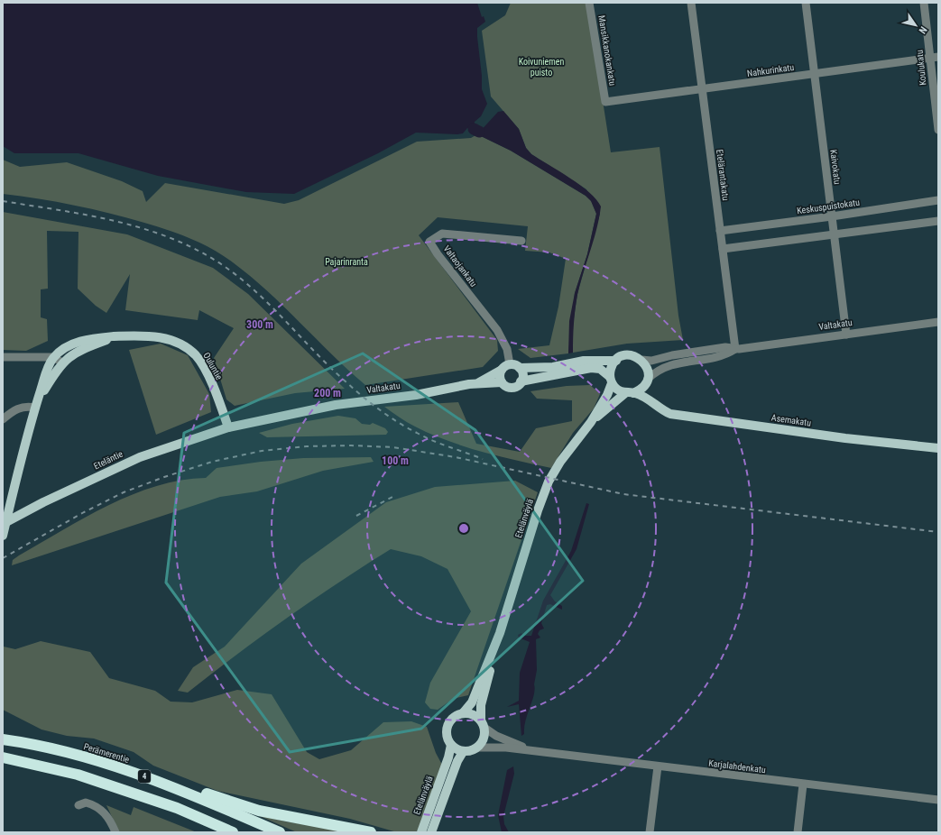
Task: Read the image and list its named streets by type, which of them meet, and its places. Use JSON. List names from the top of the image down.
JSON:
{
  "streets": {
    "highway": ["Perämerentie", "4"],
    "main road": [
      "Valtakatu",
      "Ouluntie",
      "Asemakatu",
      "Eteläntie",
      "Etelänväylä"
    ],
    "street": [
      "Mansikkanokankatu",
      "Koulukatu",
      "Nahkurinkatu",
      "Kaivokatu",
      "Etelärantakatu",
      "Keskuspuistokatu",
      "Valtaojankatu",
      "Karjalahdenkatu"
    ]
  },
  "crossings": [
    ["Mansikkanokankatu", "Nahkurinkatu"],
    ["Koulukatu", "Nahkurinkatu"],
    ["Nahkurinkatu", "Kaivokatu"],
    ["Nahkurinkatu", "Etelärantakatu"],
    ["Kaivokatu", "Keskuspuistokatu"],
    ["Kaivokatu", "Valtakatu"],
    ["Etelärantakatu", "Keskuspuistokatu"],
    ["Etelärantakatu", "Valtakatu"],
    ["Valtaojankatu", "Valtakatu"],
    ["Valtakatu", "Ouluntie"],
    ["Valtakatu", "Asemakatu"],
    ["Valtakatu", "Eteläntie"],
    ["Valtakatu", "Etelänväylä"],
    ["Ouluntie", "Eteläntie"],
    ["Asemakatu", "Etelänväylä"],
    ["Etelänväylä", "Karjalahdenkatu"]
  ],
  "parks": ["Koivuniemen puisto", "Pajarinranta"],
  "north": "bottom right",
  "rings": ["300 m", "200 m", "100 m"]
}
